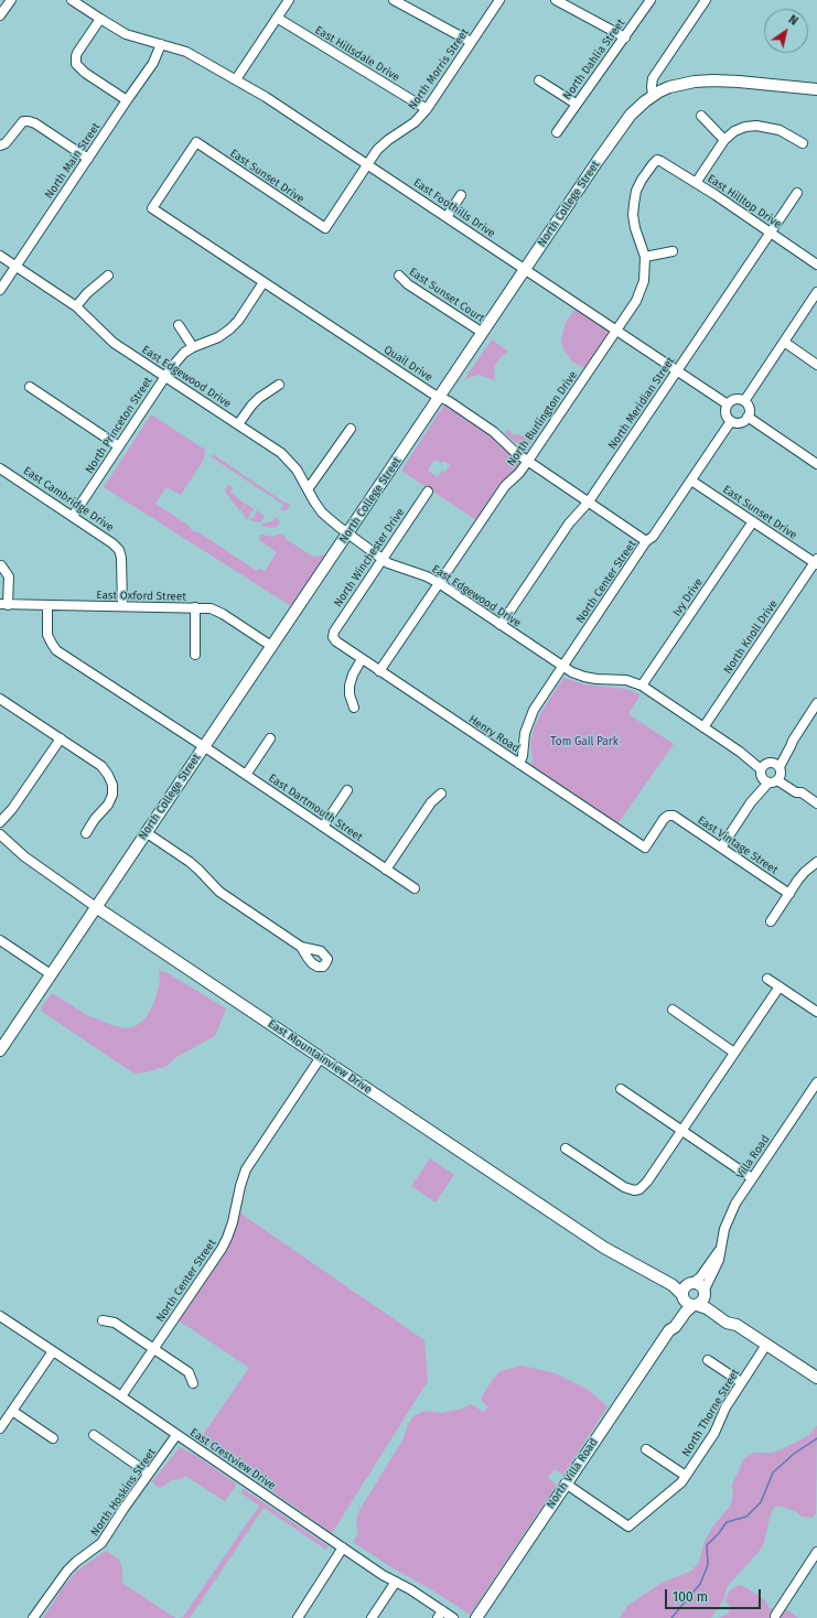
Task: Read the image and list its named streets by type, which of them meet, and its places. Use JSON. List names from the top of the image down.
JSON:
{
  "streets": {
    "main road": ["North College Street", "East Mountainview Drive", "North Villa Road"],
    "street": [
      "East Hillsdale Drive",
      "North Dahlia Street",
      "North Morris Street",
      "North Main Street",
      "East Sunset Drive",
      "East Hilltop Drive",
      "East Foothills Drive",
      "East Sunset Court",
      "Quail Drive",
      "East Edgewood Drive",
      "North Meridian Street",
      "North Burlington Drive",
      "North Princeton Street",
      "East Cambridge Drive",
      "North Winchester Drive",
      "North Center Street",
      "East Oxford Street",
      "Ivy Drive",
      "North Knoll Drive",
      "Henry Road",
      "East Dartmouth Street",
      "East Vintage Street",
      "Villa Road",
      "North Thorne Street",
      "East Crestview Drive",
      "North Hoskins Street"
    ]
  },
  "crossings": [
    ["East Hillsdale Drive", "North Morris Street"],
    ["North Morris Street", "East Sunset Drive"],
    ["North Morris Street", "East Foothills Drive"],
    ["North Main Street", "East Foothills Drive"],
    ["North Main Street", "East Edgewood Drive"],
    ["East Sunset Drive", "Quail Drive"],
    ["East Sunset Drive", "North Center Street"],
    ["East Sunset Drive", "Ivy Drive"],
    ["East Sunset Drive", "North Knoll Drive"],
    ["East Hilltop Drive", "North Meridian Street"],
    ["East Hilltop Drive", "North Burlington Drive"],
    ["North College Street", "East Foothills Drive"],
    ["North College Street", "East Sunset Court"],
    ["North College Street", "Quail Drive"],
    ["North College Street", "East Edgewood Drive"],
    ["North College Street", "East Oxford Street"],
    ["North College Street", "East Dartmouth Street"],
    ["North College Street", "East Mountainview Drive"],
    ["East Foothills Drive", "North Meridian Street"],
    ["East Foothills Drive", "North Burlington Drive"],
    ["East Foothills Drive", "North Center Street"],
    ["Quail Drive", "North Meridian Street"],
    ["Quail Drive", "North Burlington Drive"],
    ["Quail Drive", "North Princeton Street"],
    ["Quail Drive", "North Center Street"],
    ["East Edgewood Drive", "North Meridian Street"],
    ["East Edgewood Drive", "North Burlington Drive"],
    ["East Edgewood Drive", "North Princeton Street"],
    ["East Edgewood Drive", "North Winchester Drive"],
    ["East Edgewood Drive", "North Center Street"],
    ["East Edgewood Drive", "Ivy Drive"],
    ["East Edgewood Drive", "North Knoll Drive"],
    ["North Burlington Drive", "Henry Road"],
    ["North Princeton Street", "East Cambridge Drive"],
    ["East Cambridge Drive", "East Oxford Street"],
    ["North Winchester Drive", "Henry Road"],
    ["North Center Street", "Henry Road"],
    ["North Center Street", "East Mountainview Drive"],
    ["North Center Street", "East Crestview Drive"],
    ["East Oxford Street", "East Dartmouth Street"],
    ["Henry Road", "East Vintage Street"],
    ["East Mountainview Drive", "Villa Road"],
    ["East Mountainview Drive", "North Villa Road"],
    ["Villa Road", "North Villa Road"],
    ["North Thorne Street", "North Villa Road"],
    ["East Crestview Drive", "North Hoskins Street"]
  ],
  "parks": ["Tom Gail Park"],
  "scale_bar": "100 m",
  "north": "top right"
}
